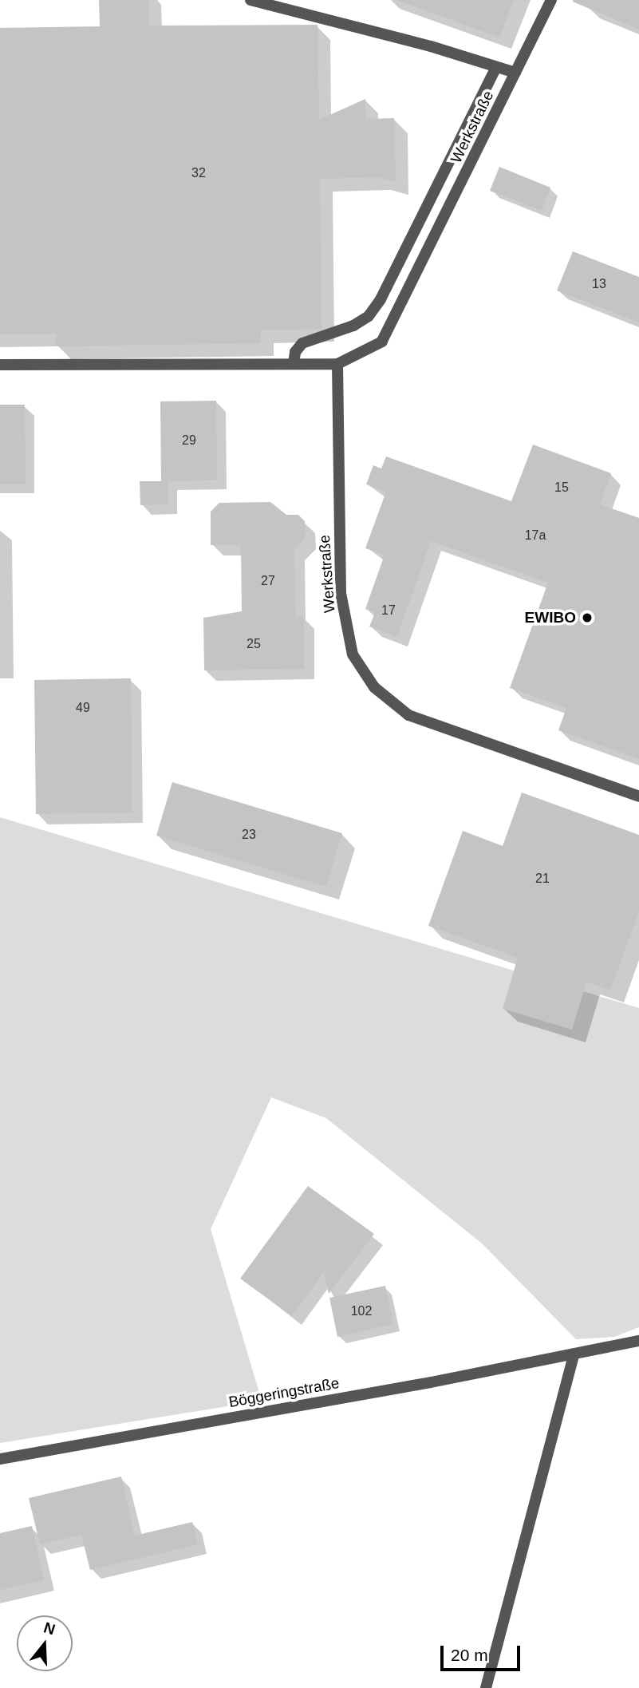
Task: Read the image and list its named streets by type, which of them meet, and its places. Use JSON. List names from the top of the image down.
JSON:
{
  "streets": {
    "street": ["Werkstraße", "Böggeringstraße"]
  },
  "places": ["EWIBO"],
  "house_numbers": [
    "32",
    "13",
    "29",
    "15",
    "17a",
    "27",
    "17",
    "25",
    "49",
    "23",
    "21",
    "102"
  ],
  "scale_bar": "20 m",
  "north": "top"
}
